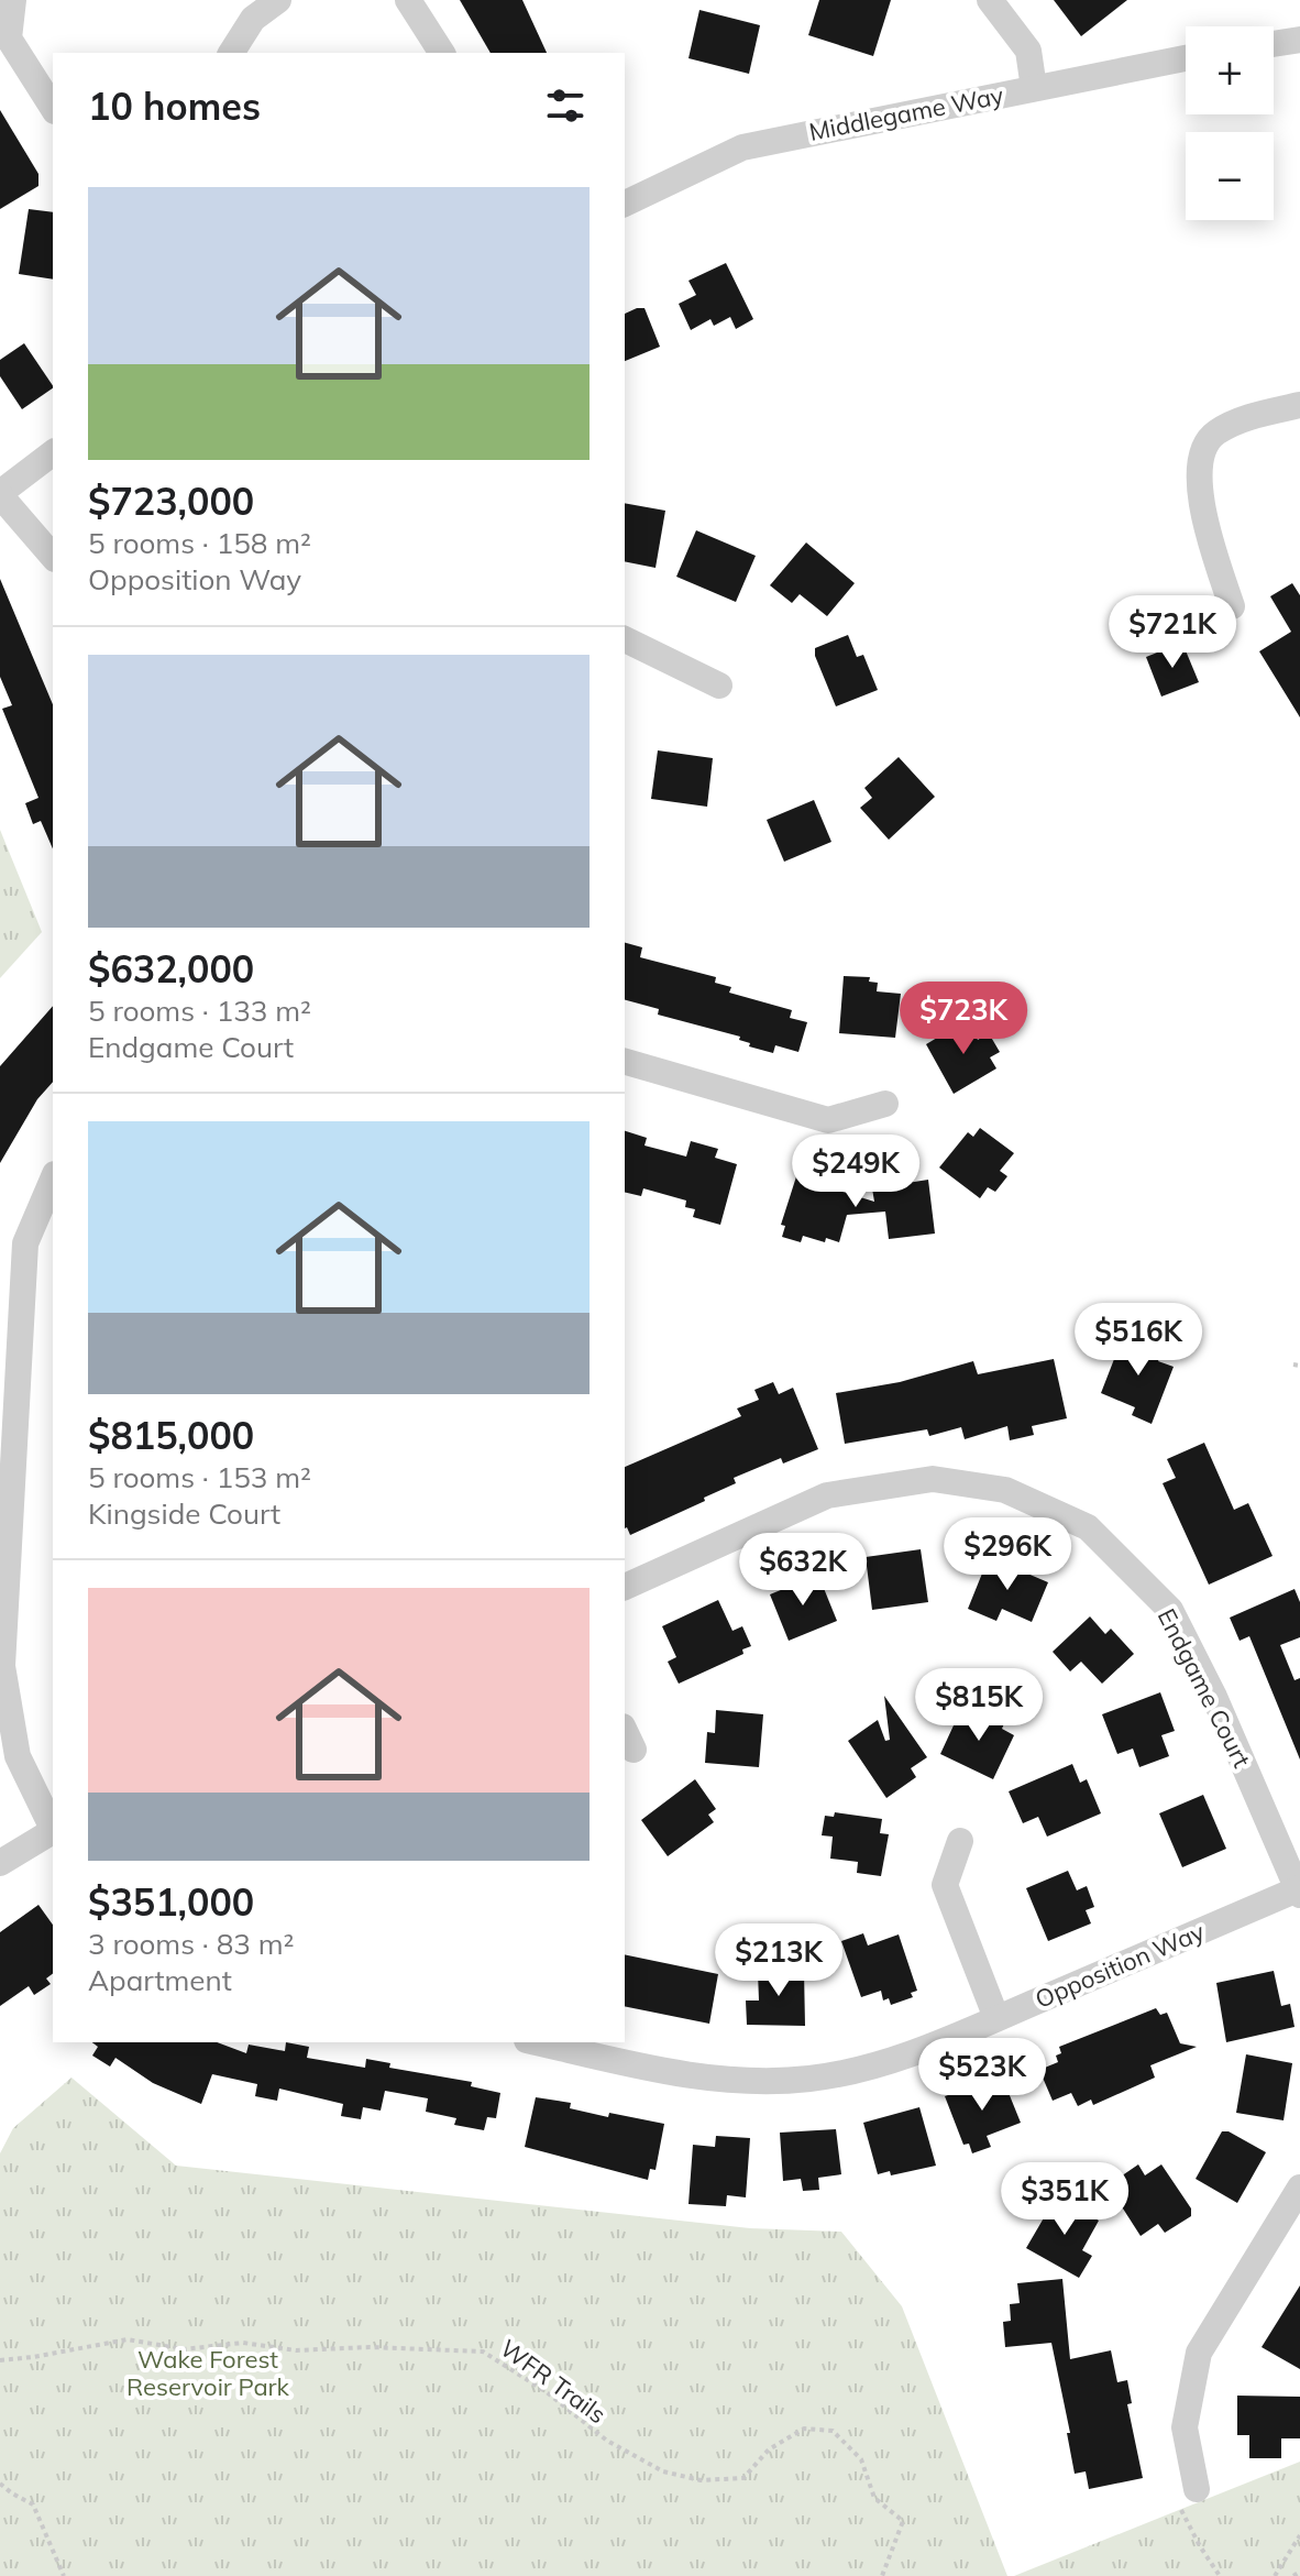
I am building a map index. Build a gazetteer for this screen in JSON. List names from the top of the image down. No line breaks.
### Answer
{"streets":{"street":["Middlegame Way","Endgame Court","Opposition Way"],"path":["WFR Trails"]},"crossings":[["Endgame Court","Opposition Way"]],"parks":["Wake Forest Reservoir Park"],"page":{"map_buttons":["+","−"],"heading":"10 homes","list":[{"name":"$723,000","note":"5 rooms · 158 m² · Opposition Way"},{"name":"$632,000","note":"5 rooms · 133 m² · Endgame Court"},{"name":"$815,000","note":"5 rooms · 153 m² · Kingside Court"},{"name":"$351,000","note":"3 rooms · 83 m² · Apartment"}],"price":["$721K","$723K","$249K","$516K","$296K","$632K","$815K","$213K","$523K","$351K"]}}
